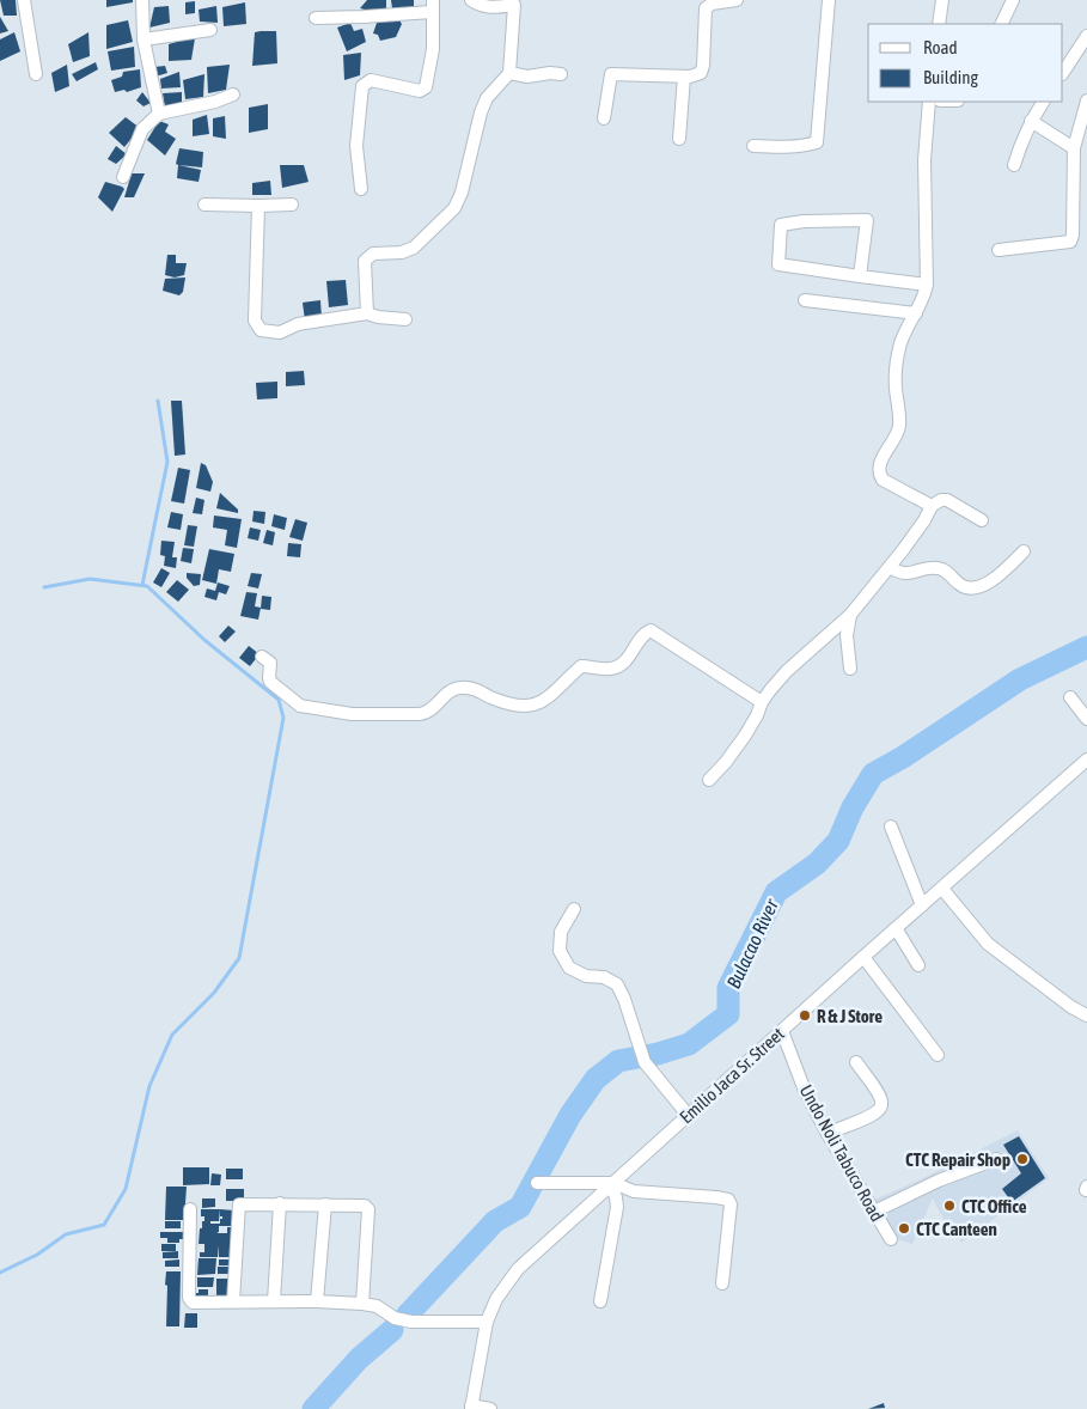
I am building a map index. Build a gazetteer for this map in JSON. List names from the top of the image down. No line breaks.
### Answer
{"streets":{"street":["Emilio Jaca Sr. Street","Undo Noli Tabuco Road"]},"crossings":[["Emilio Jaca Sr. Street","Undo Noli Tabuco Road"]],"water":["Bulacao River"],"places":["R & J Store","CTC Repair Shop","CTC Office","CTC Canteen"],"legend":["Road","Building"]}
